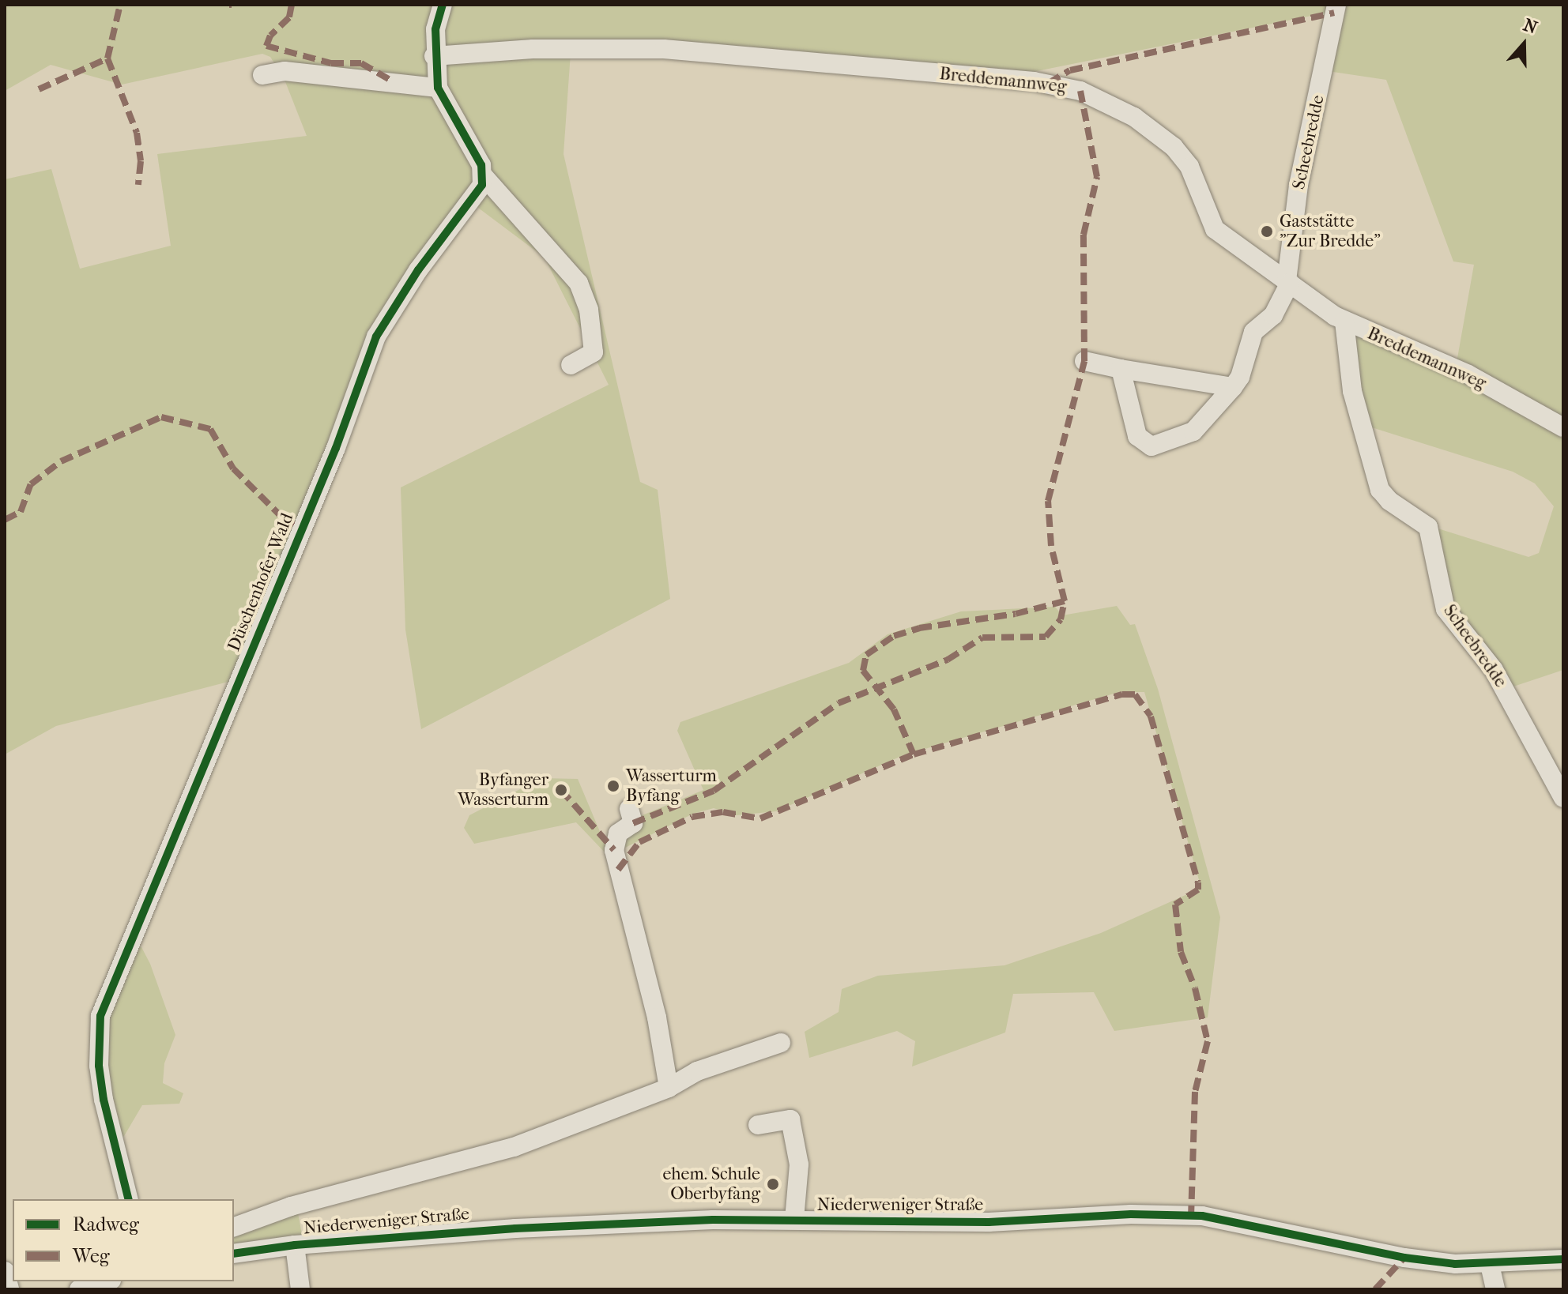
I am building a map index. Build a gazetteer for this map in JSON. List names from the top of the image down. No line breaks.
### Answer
{"streets":{"street":["Breddemannweg","Scheebredde","Düschenhofer Wald","Niederweniger Straße"]},"crossings":[["Breddemannweg","Scheebredde"]],"places":["Gaststätte \"Zur Bredde\"","Wasserturm Byfang","Byfanger Wasserturm","ehem. Schule Oberbyfang"],"legend":["Radweg","Weg"],"north":"top"}
